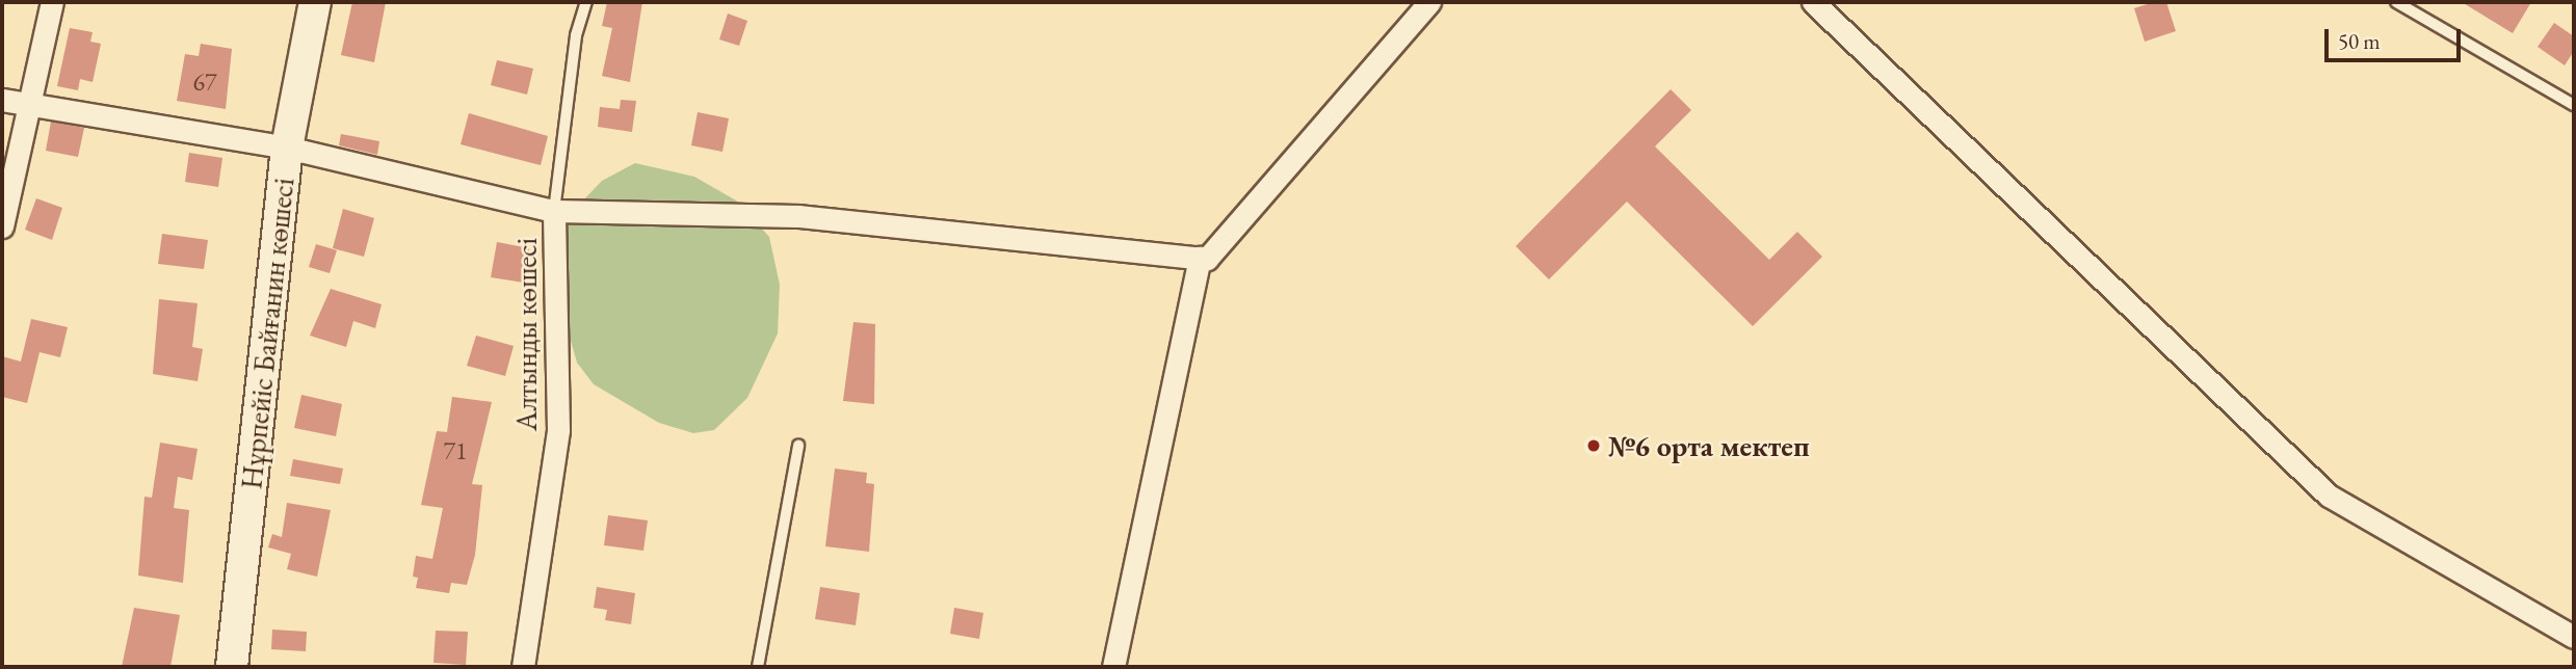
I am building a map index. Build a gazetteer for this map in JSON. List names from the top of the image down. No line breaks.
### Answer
{"streets":{"street":["Нұрпейіс Байғанин көшесі","Алтынды көшесі"]},"places":["№6 орта мектеп"],"house_numbers":["67","71"],"scale_bar":"50 m"}
